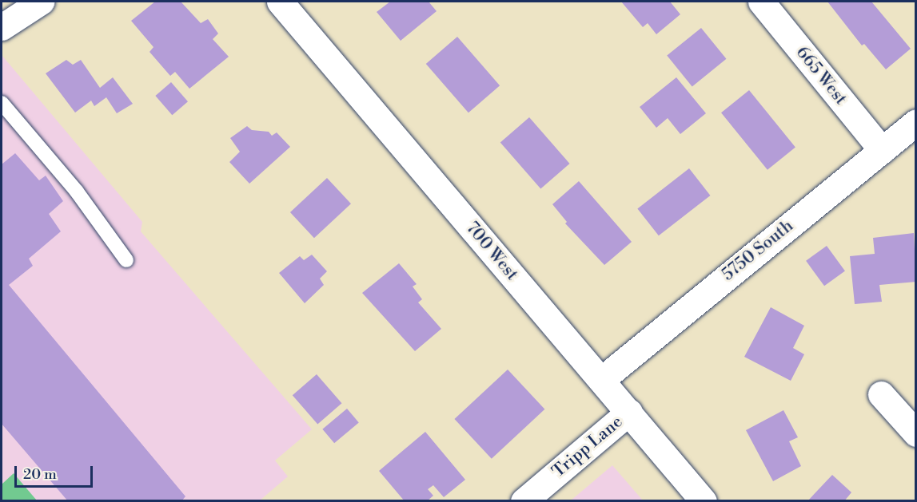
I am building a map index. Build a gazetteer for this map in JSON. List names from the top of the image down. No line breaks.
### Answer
{"streets":{"street":["665 West","5750 South","700 West","Tripp Lane"]},"crossings":[["665 West","5750 South"],["5750 South","700 West"],["700 West","Tripp Lane"]],"scale_bar":"20 m"}
